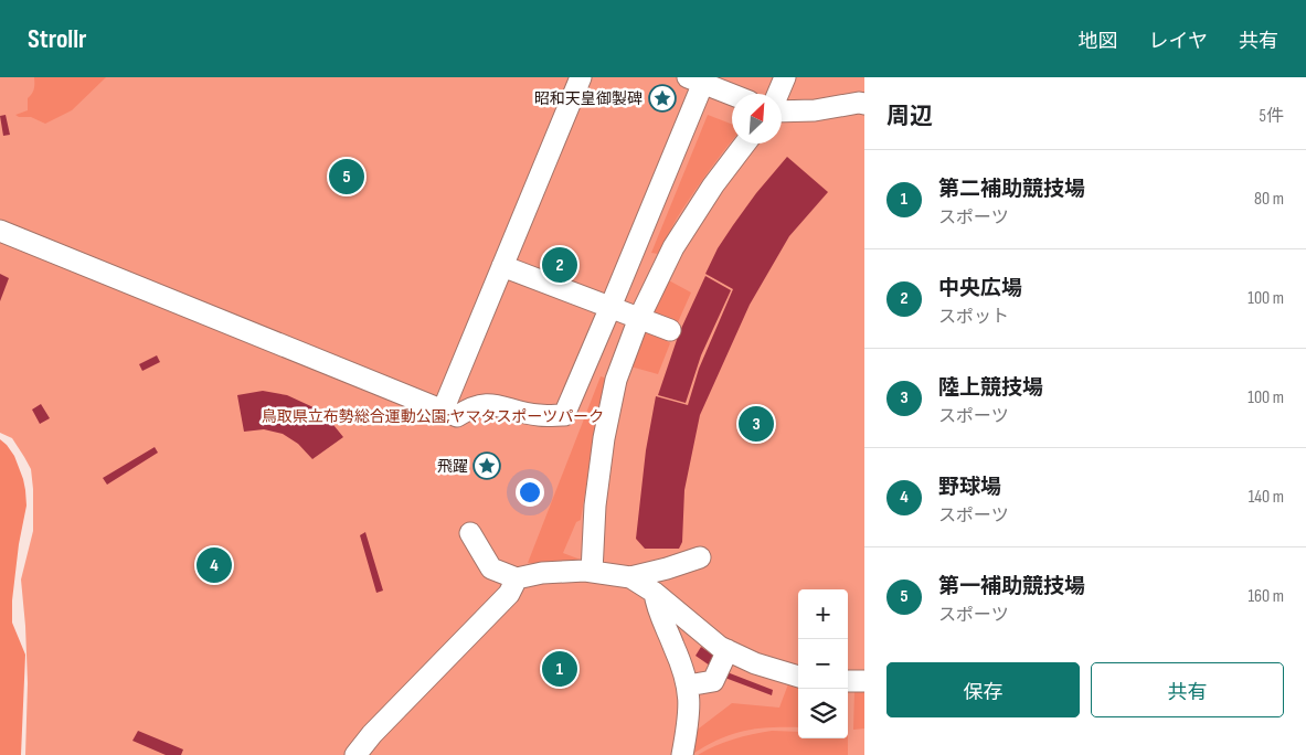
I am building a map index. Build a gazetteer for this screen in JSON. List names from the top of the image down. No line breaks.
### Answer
{"parks":["鳥取県立布勢総合運動公園;ヤマタスポーツパーク"],"places":{"place":["昭和天皇御製碑","飛躍"]},"north":"top right","page":{"header":"Strollr","nav":["地図","レイヤ","共有"],"heading":["周辺","5件"],"list":[{"mark":"1","name":"第二補助競技場","note":"スポーツ","value":"80 m"},{"mark":"2","name":"中央広場","note":"スポット","value":"100 m"},{"mark":"3","name":"陸上競技場","note":"スポーツ","value":"100 m"},{"mark":"4","name":"野球場","note":"スポーツ","value":"140 m"},{"mark":"5","name":"第一補助競技場","note":"スポーツ","value":"160 m"}],"pins":["5","2","3","4","1"],"map_buttons":["+","−"],"buttons":["保存","共有"]}}
